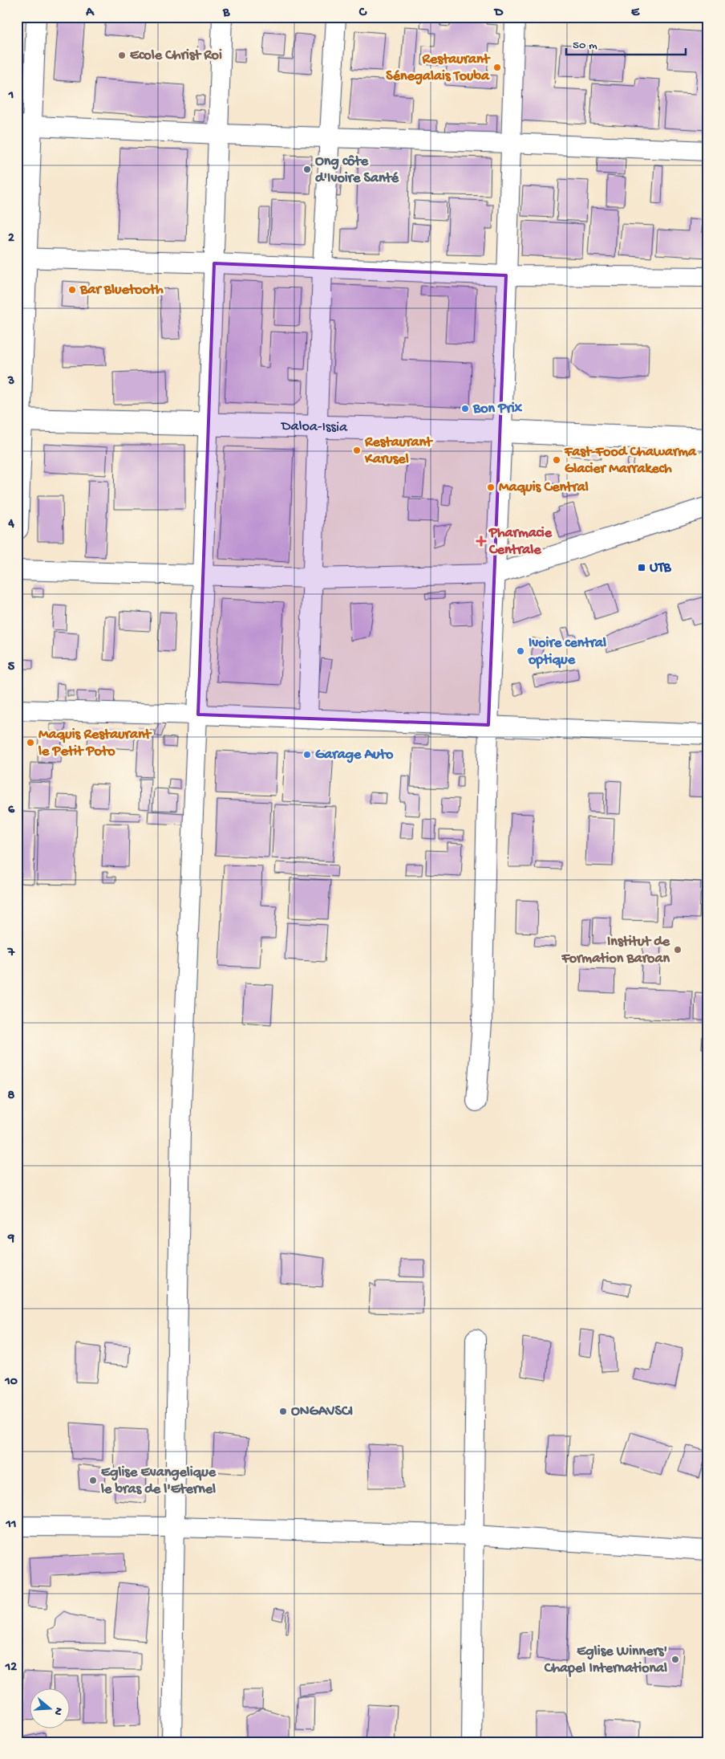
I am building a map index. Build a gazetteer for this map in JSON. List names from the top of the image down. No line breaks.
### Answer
{"streets":{"main road":["Daloa-Issia"]},"places":{"other":["Ecole Christ Roi","Restaurant Sénegalais Touba","Ong côte d'Ivoire Santé","Bar Bluetooth","Bon Prix","Restaurant Karusel","Fast-Food Chawarma Glacier Marrakech","Maquis Central","Ivoire central optique","Maquis Restaurant le Petit Poto","Garage Auto","Institut de Formation Baroan","ONGAVSCI","Eglise Evangelique le bras de l'Eternel","Eglise Winners' Chapel International"],"health":["Pharmacie Centrale"],"transit":["UTB"]},"scale_bar":"50 m","north":"right","grid":{"columns":["A","B","C","D","E"],"rows":["1","2","3","4","5","6","7","8","9","10","11","12"]}}
